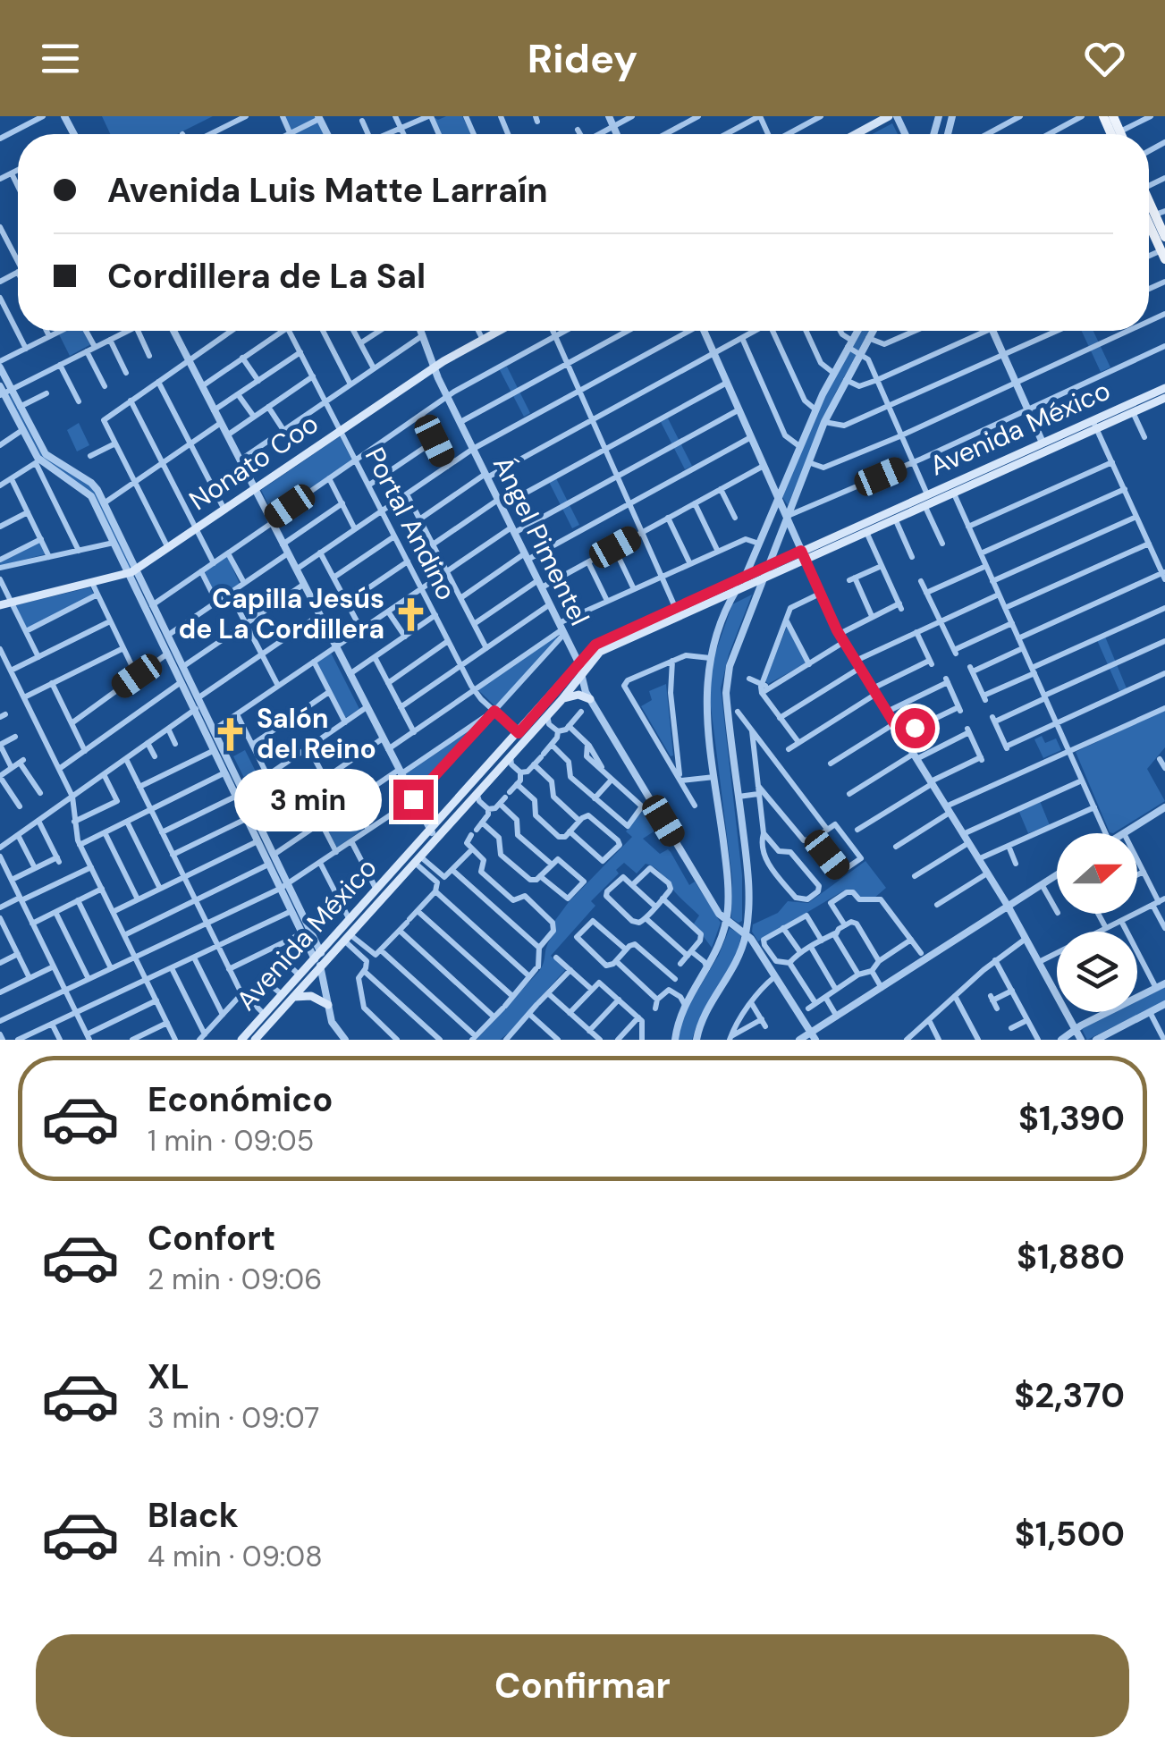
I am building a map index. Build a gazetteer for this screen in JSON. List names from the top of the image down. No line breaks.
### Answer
{"streets":{"main road":["Avenida México","Nonato Coo"],"street":["Portal Andino","Ángel Pimentel"]},"crossings":[["Avenida México","Portal Andino"],["Avenida México","Ángel Pimentel"],["Nonato Coo","Portal Andino"],["Nonato Coo","Ángel Pimentel"]],"places":{"church":["Capilla Jesús de La Cordillera","Salón del Reino"]},"north":"right","page":{"header":"Ridey","banner":["Avenida Luis Matte Larraín","Cordillera de La Sal"],"bubble":"3 min","list":[{"name":"Económico","note":"1 min · 09:05","value":"$1,390"},{"name":"Confort","note":"2 min · 09:06","value":"$1,880"},{"name":"XL","note":"3 min · 09:07","value":"$2,370"},{"name":"Black","note":"4 min · 09:08","value":"$1,500"}],"buttons":"Confirmar"}}
